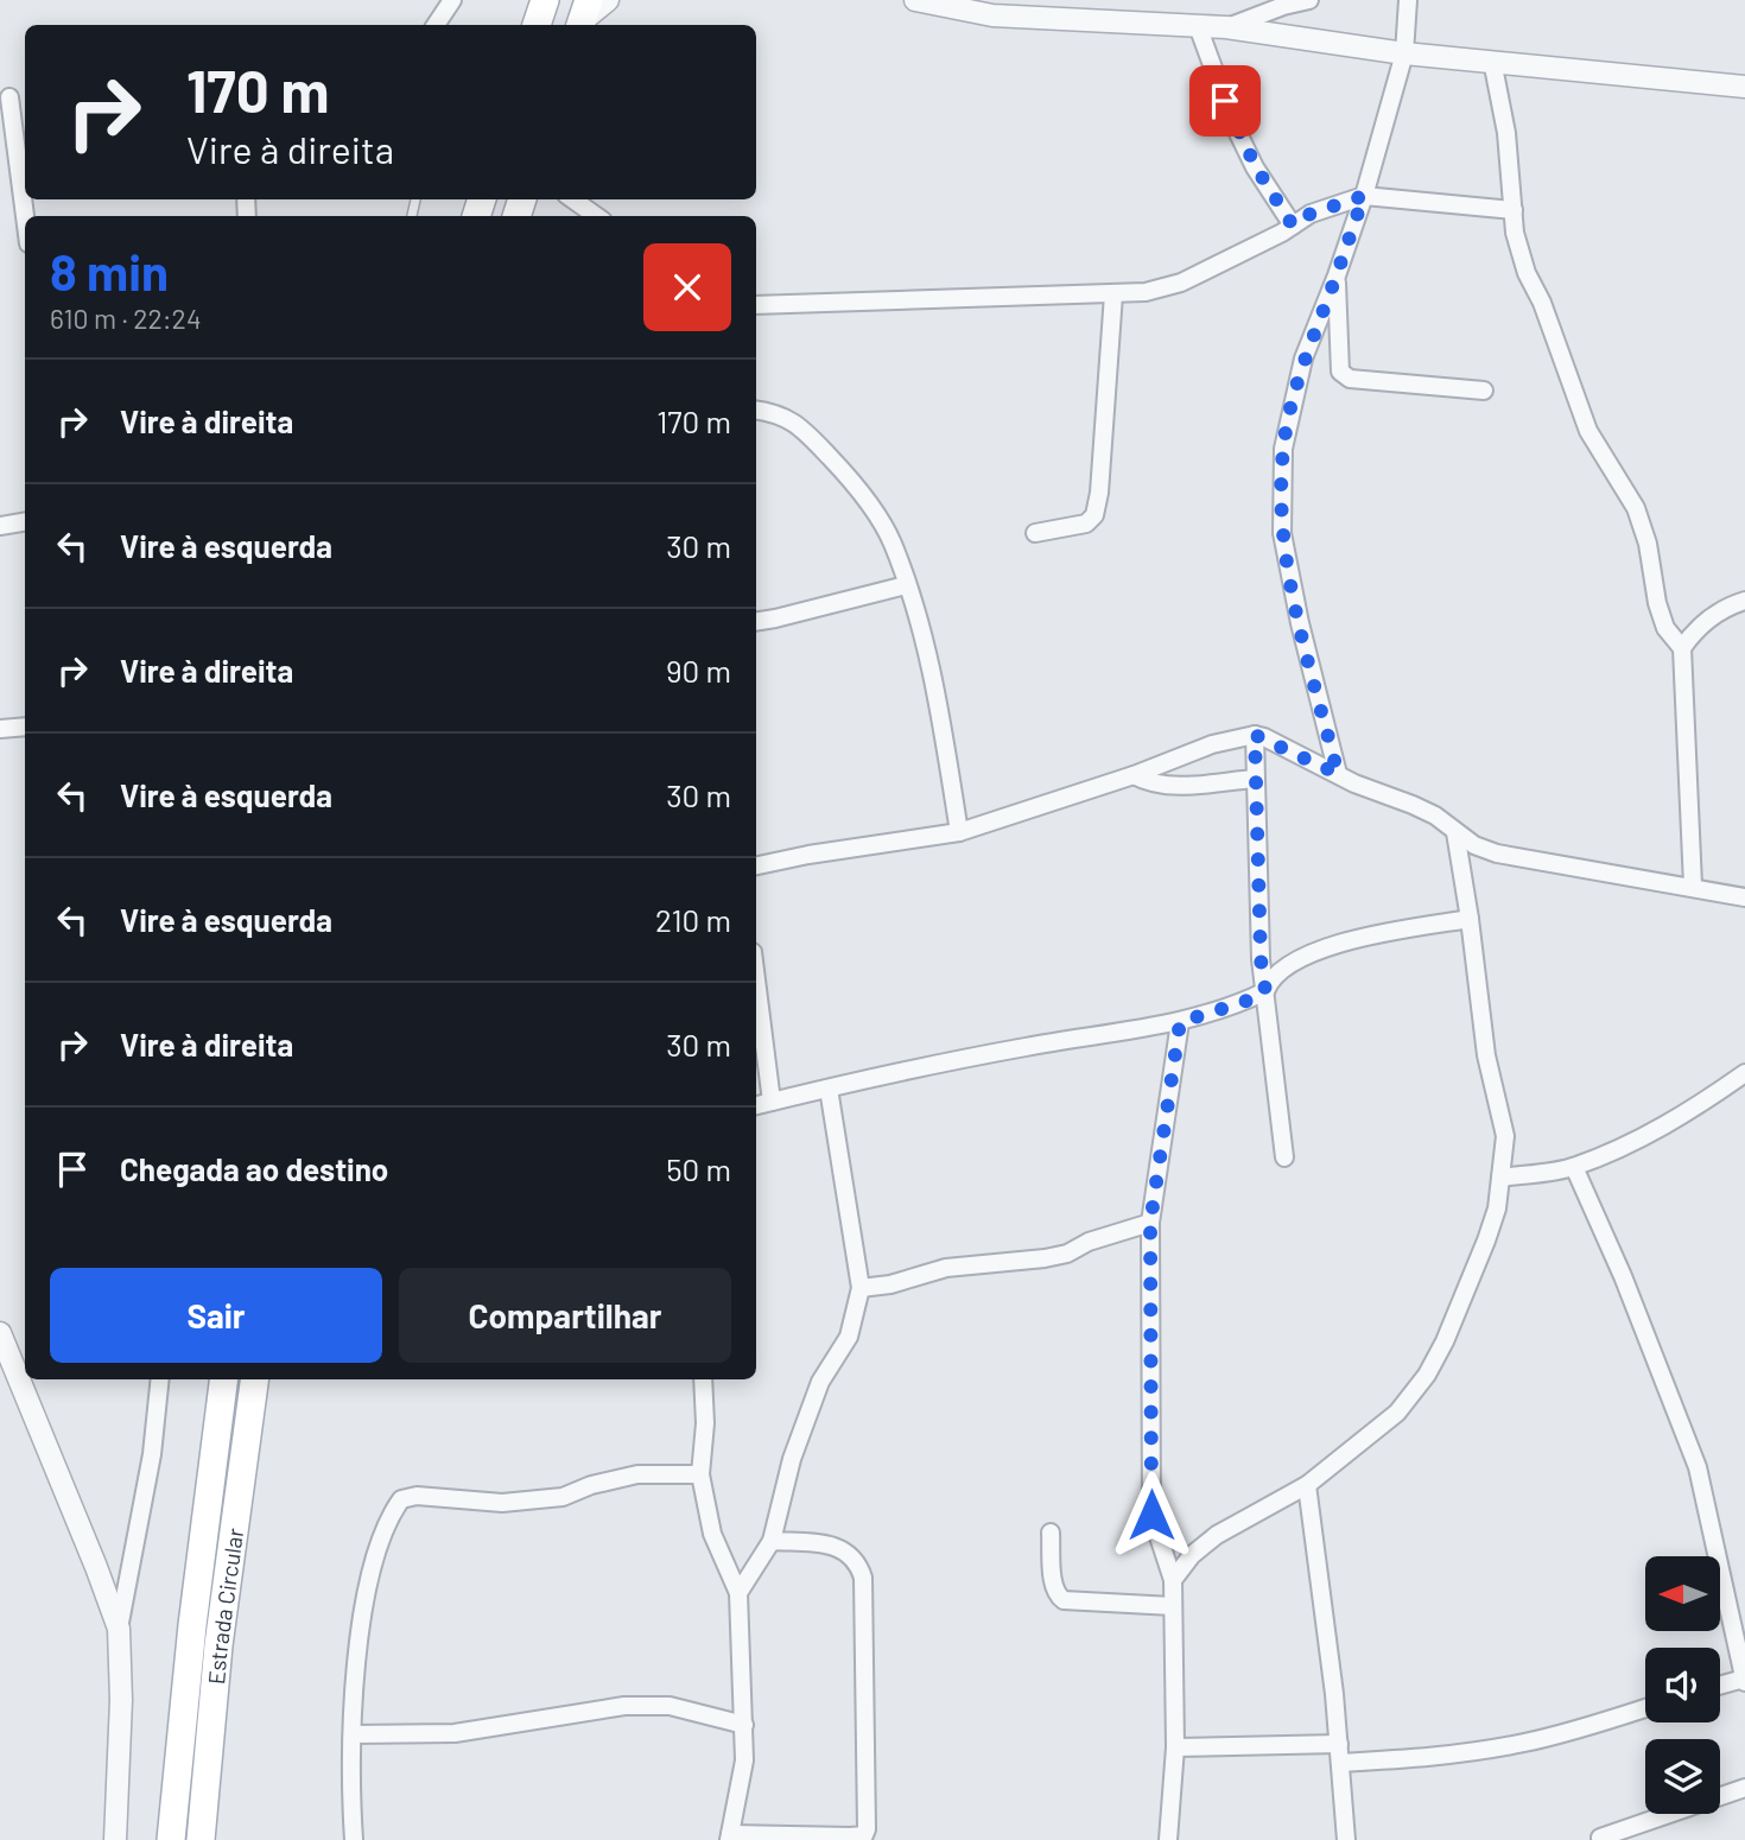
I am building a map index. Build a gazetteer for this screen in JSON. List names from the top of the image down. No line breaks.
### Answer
{"streets":{"main road":["Estrada Circular"]},"north":"left","page":{"turn":["170 m","Vire à direita"],"heading":["8 min","610 m · 22:24"],"list":[{"name":"Vire à direita","value":"170 m"},{"name":"Vire à esquerda","value":"30 m"},{"name":"Vire à direita","value":"90 m"},{"name":"Vire à esquerda","value":"30 m"},{"name":"Vire à esquerda","value":"210 m"},{"name":"Vire à direita","value":"30 m"},{"name":"Chegada ao destino","value":"50 m"}],"buttons":["Sair","Compartilhar"]}}
